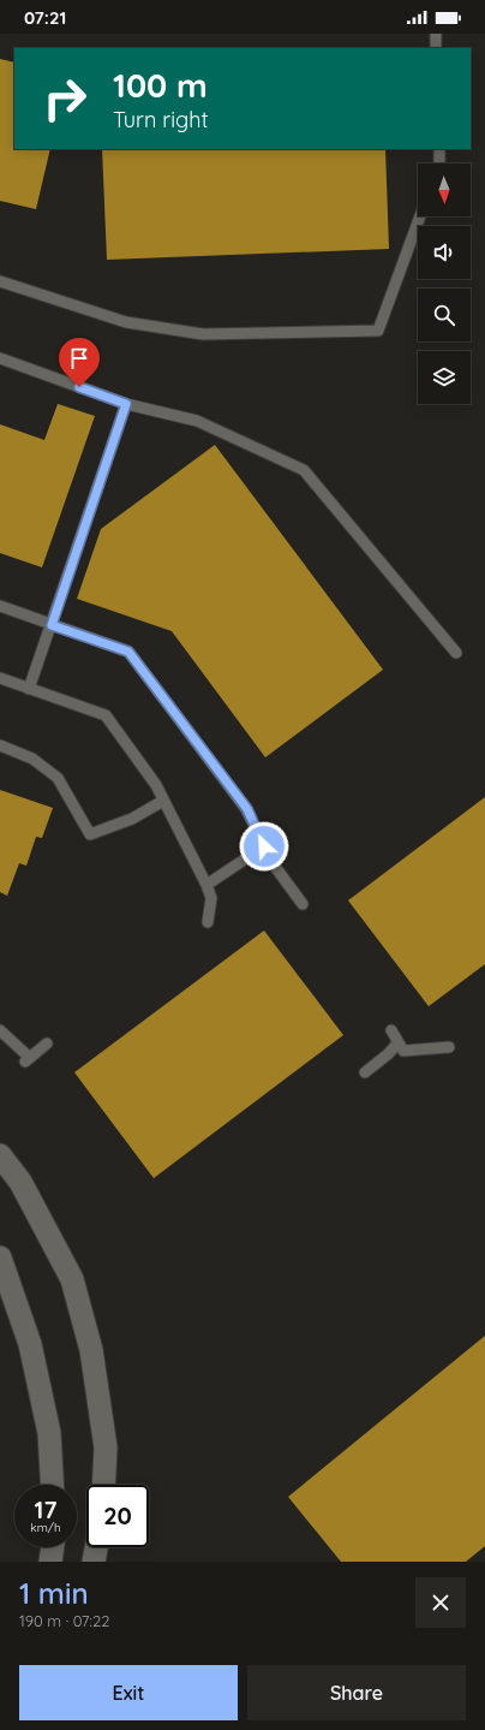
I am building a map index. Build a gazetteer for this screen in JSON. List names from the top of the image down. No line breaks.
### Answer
{"north":"bottom","page":{"status":"07:21","turn":["100 m","Turn right"],"speed":"17 km/h","limit":"20","heading":["1 min","190 m · 07:22"],"buttons":["Exit","Share"]}}
